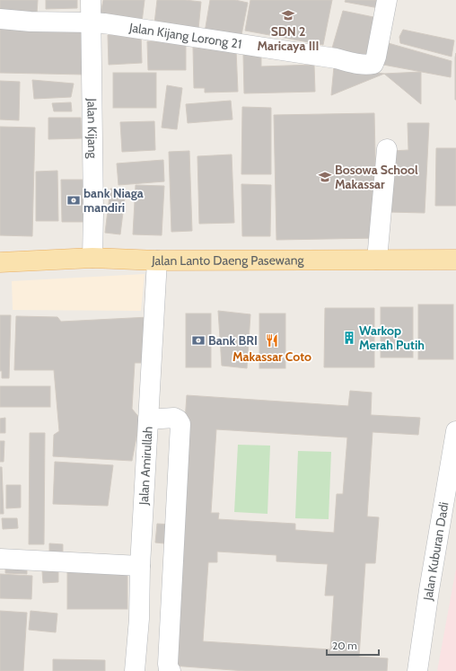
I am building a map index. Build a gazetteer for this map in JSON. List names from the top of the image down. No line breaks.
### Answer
{"streets":{"main road":["Jalan Lanto Daeng Pasewang"],"street":["Jalan Kijang Lorong 21","Jalan Kijang","Jalan Amirullah","Jalan Kuburan Dadi"]},"crossings":[["Jalan Kijang Lorong 21","Jalan Kijang"],["Jalan Kijang","Jalan Lanto Daeng Pasewang"],["Jalan Lanto Daeng Pasewang","Jalan Amirullah"]],"places":{"school or university":["SDN 2 Maricaya III","Bosowa School Makassar"],"bank":["bank Niaga mandiri","Bank BRI"],"building":["Warkop Merah Putih"],"restaurant":["Makassar Coto"]},"scale_bar":"20 m"}
